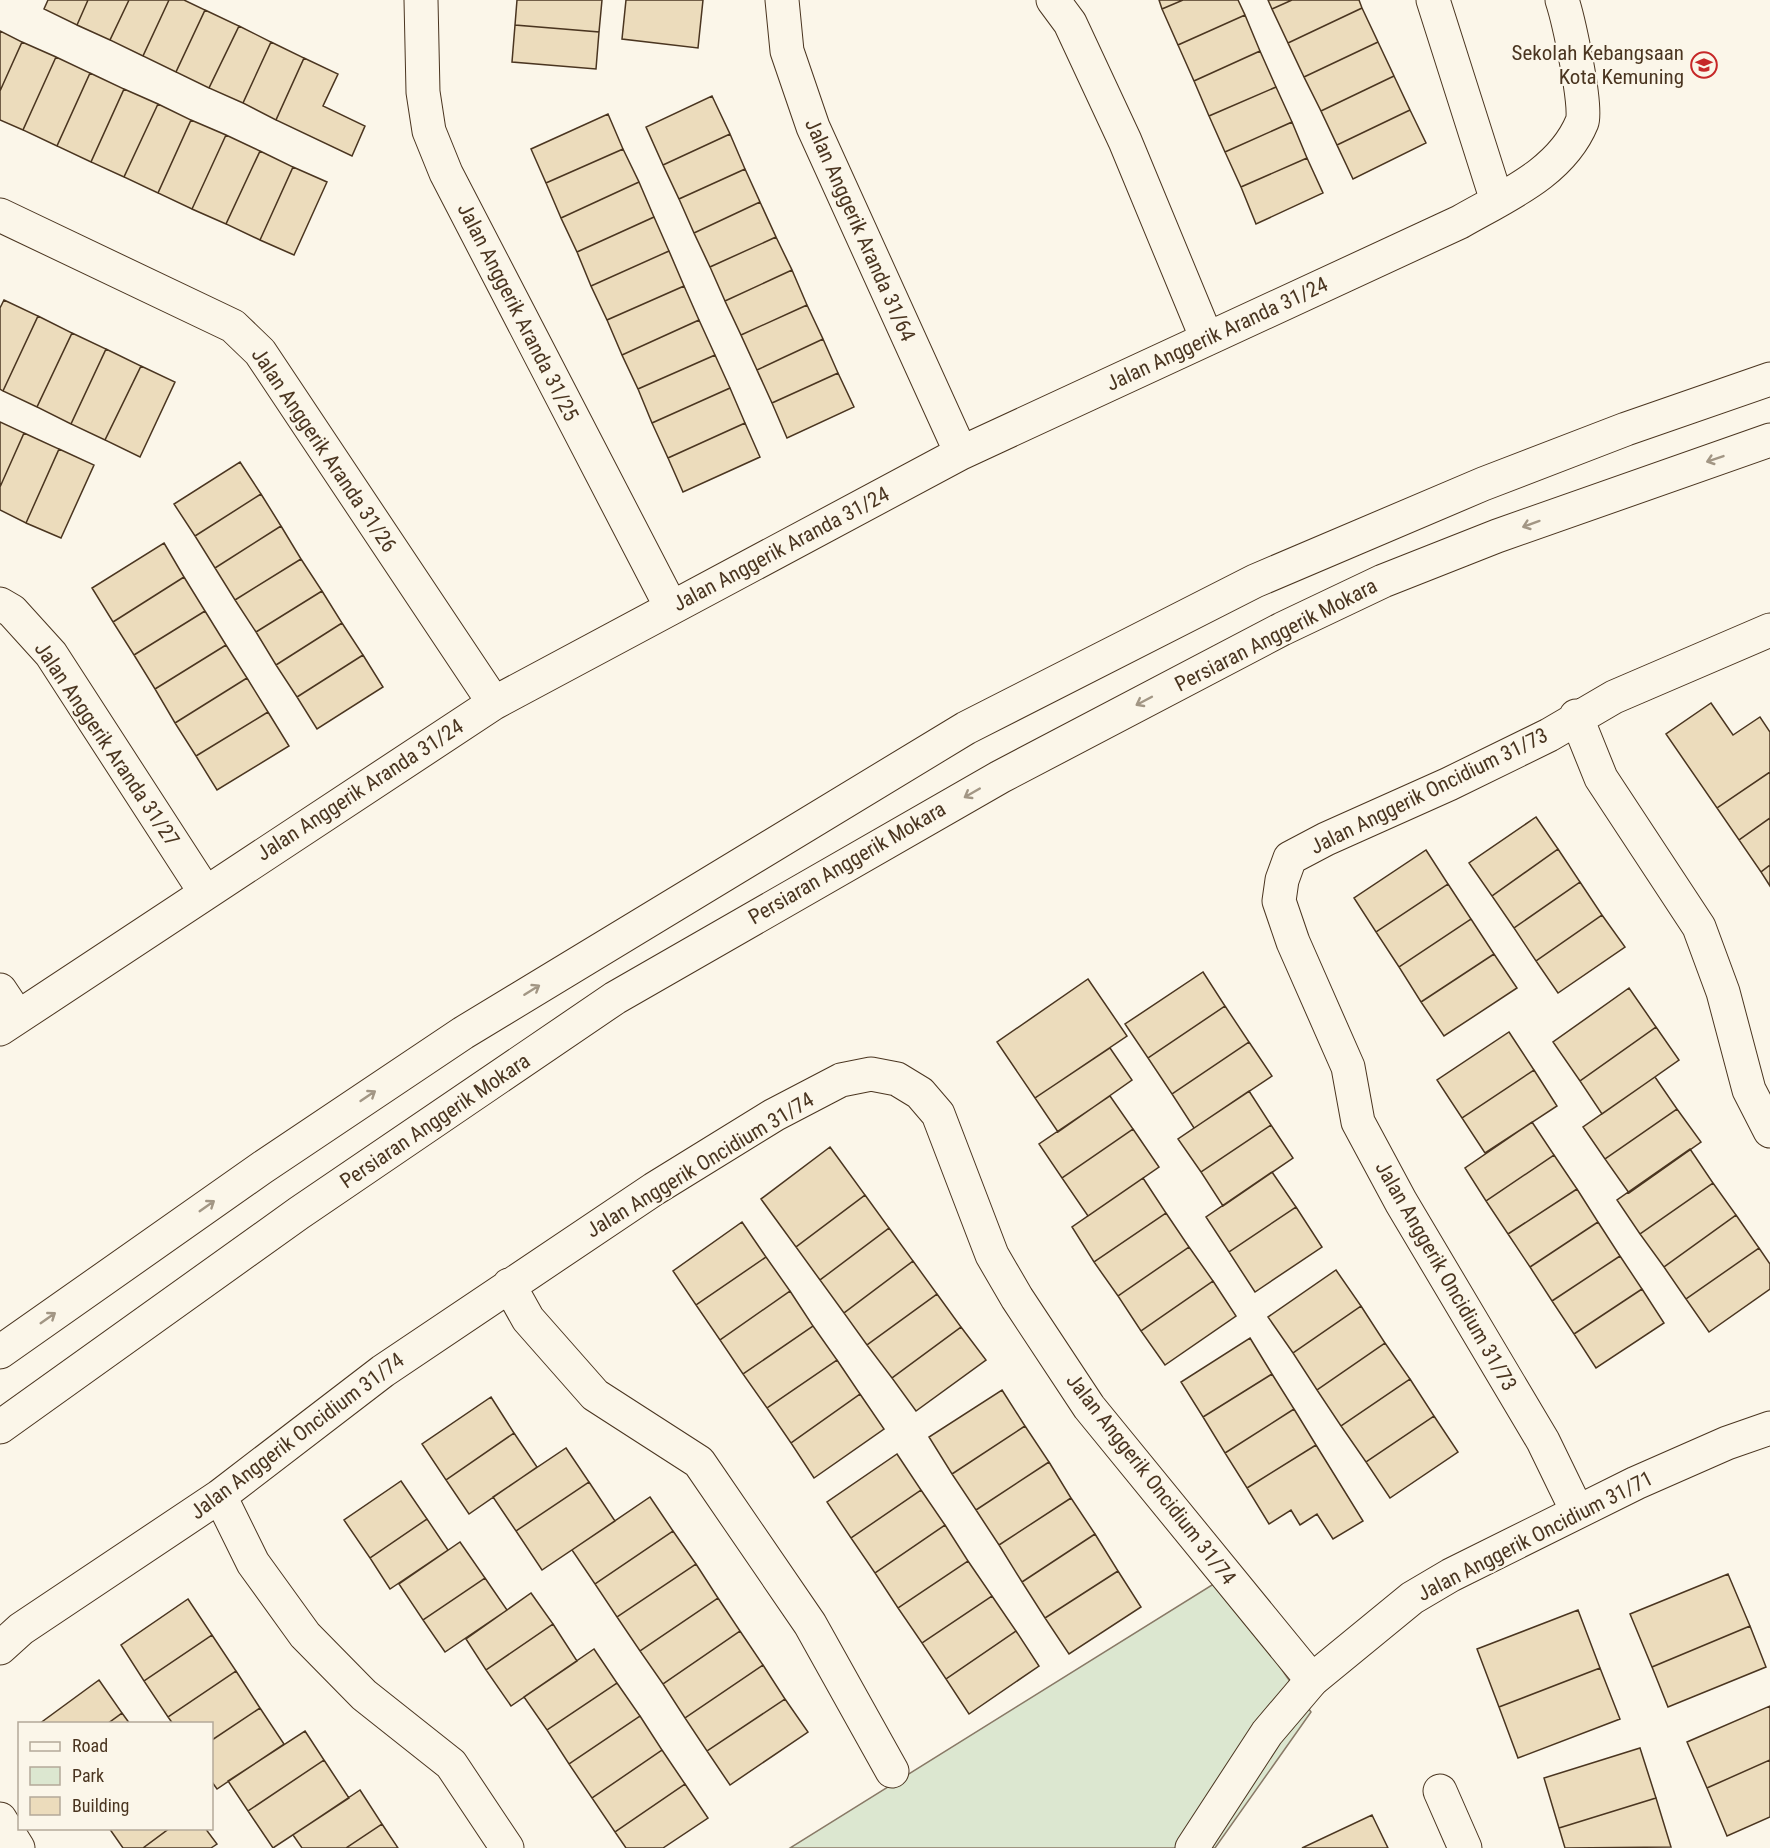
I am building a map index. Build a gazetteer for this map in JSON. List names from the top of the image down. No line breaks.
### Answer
{"streets":{"street":["Jalan Anggerik Aranda 31/64","Jalan Anggerik Aranda 31/25","Jalan Anggerik Aranda 31/24","Jalan Anggerik Aranda 31/26","Persiaran Anggerik Mokara","Jalan Anggerik Aranda 31/27","Jalan Anggerik Oncidium 31/73","Jalan Anggerik Oncidium 31/74","Jalan Anggerik Oncidium 31/71"]},"crossings":[["Jalan Anggerik Aranda 31/64","Jalan Anggerik Aranda 31/24"],["Jalan Anggerik Aranda 31/25","Jalan Anggerik Aranda 31/24"],["Jalan Anggerik Aranda 31/24","Jalan Anggerik Aranda 31/26"],["Jalan Anggerik Aranda 31/24","Jalan Anggerik Aranda 31/27"],["Jalan Anggerik Oncidium 31/73","Jalan Anggerik Oncidium 31/71"],["Jalan Anggerik Oncidium 31/74","Jalan Anggerik Oncidium 31/71"]],"places":{"school or university":["Sekolah Kebangsaan Kota Kemuning"]},"legend":["Road","Park","Building"]}
